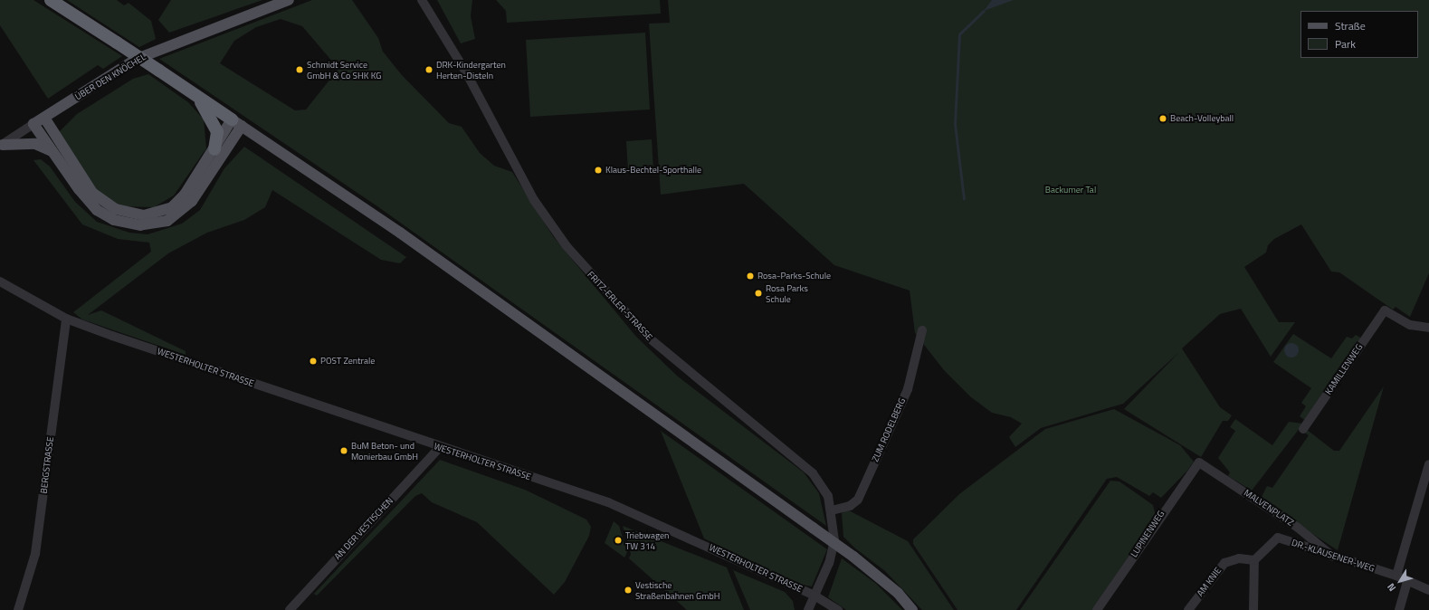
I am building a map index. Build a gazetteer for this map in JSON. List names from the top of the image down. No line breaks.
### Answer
{"streets":{"main road":["ÜBER DEN KNÖCHEL"],"street":["FRITZ-ERLER-STRASSE","WESTERHOLTER STRASSE","KAMILLENWEG","ZUM RODELBERG","BERGSTRASSE","MALVENPLATZ","AN DER VESTISCHEN","LUPINENWEG","DR.-KLAUSENER-WEG","AM KNIE"]},"crossings":[["FRITZ-ERLER-STRASSE","WESTERHOLTER STRASSE"],["FRITZ-ERLER-STRASSE","ZUM RODELBERG"],["WESTERHOLTER STRASSE","BERGSTRASSE"],["WESTERHOLTER STRASSE","AN DER VESTISCHEN"],["MALVENPLATZ","LUPINENWEG"],["MALVENPLATZ","DR.-KLAUSENER-WEG"],["DR.-KLAUSENER-WEG","AM KNIE"]],"parks":["Backumer Tal"],"places":["Schmidt Service GmbH & Co SHK KG","DRK-Kindergarten Herten-Disteln","Beach-Volleyball","Klaus-Bechtel-Sporthalle","Rosa-Parks-Schule","Rosa Parks Schule","POST Zentrale","BuM Beton- und Monierbau GmbH","Triebwagen TW 314","Vestische Straßenbahnen GmbH"],"legend":["Straße","Park"],"north":"bottom left"}
